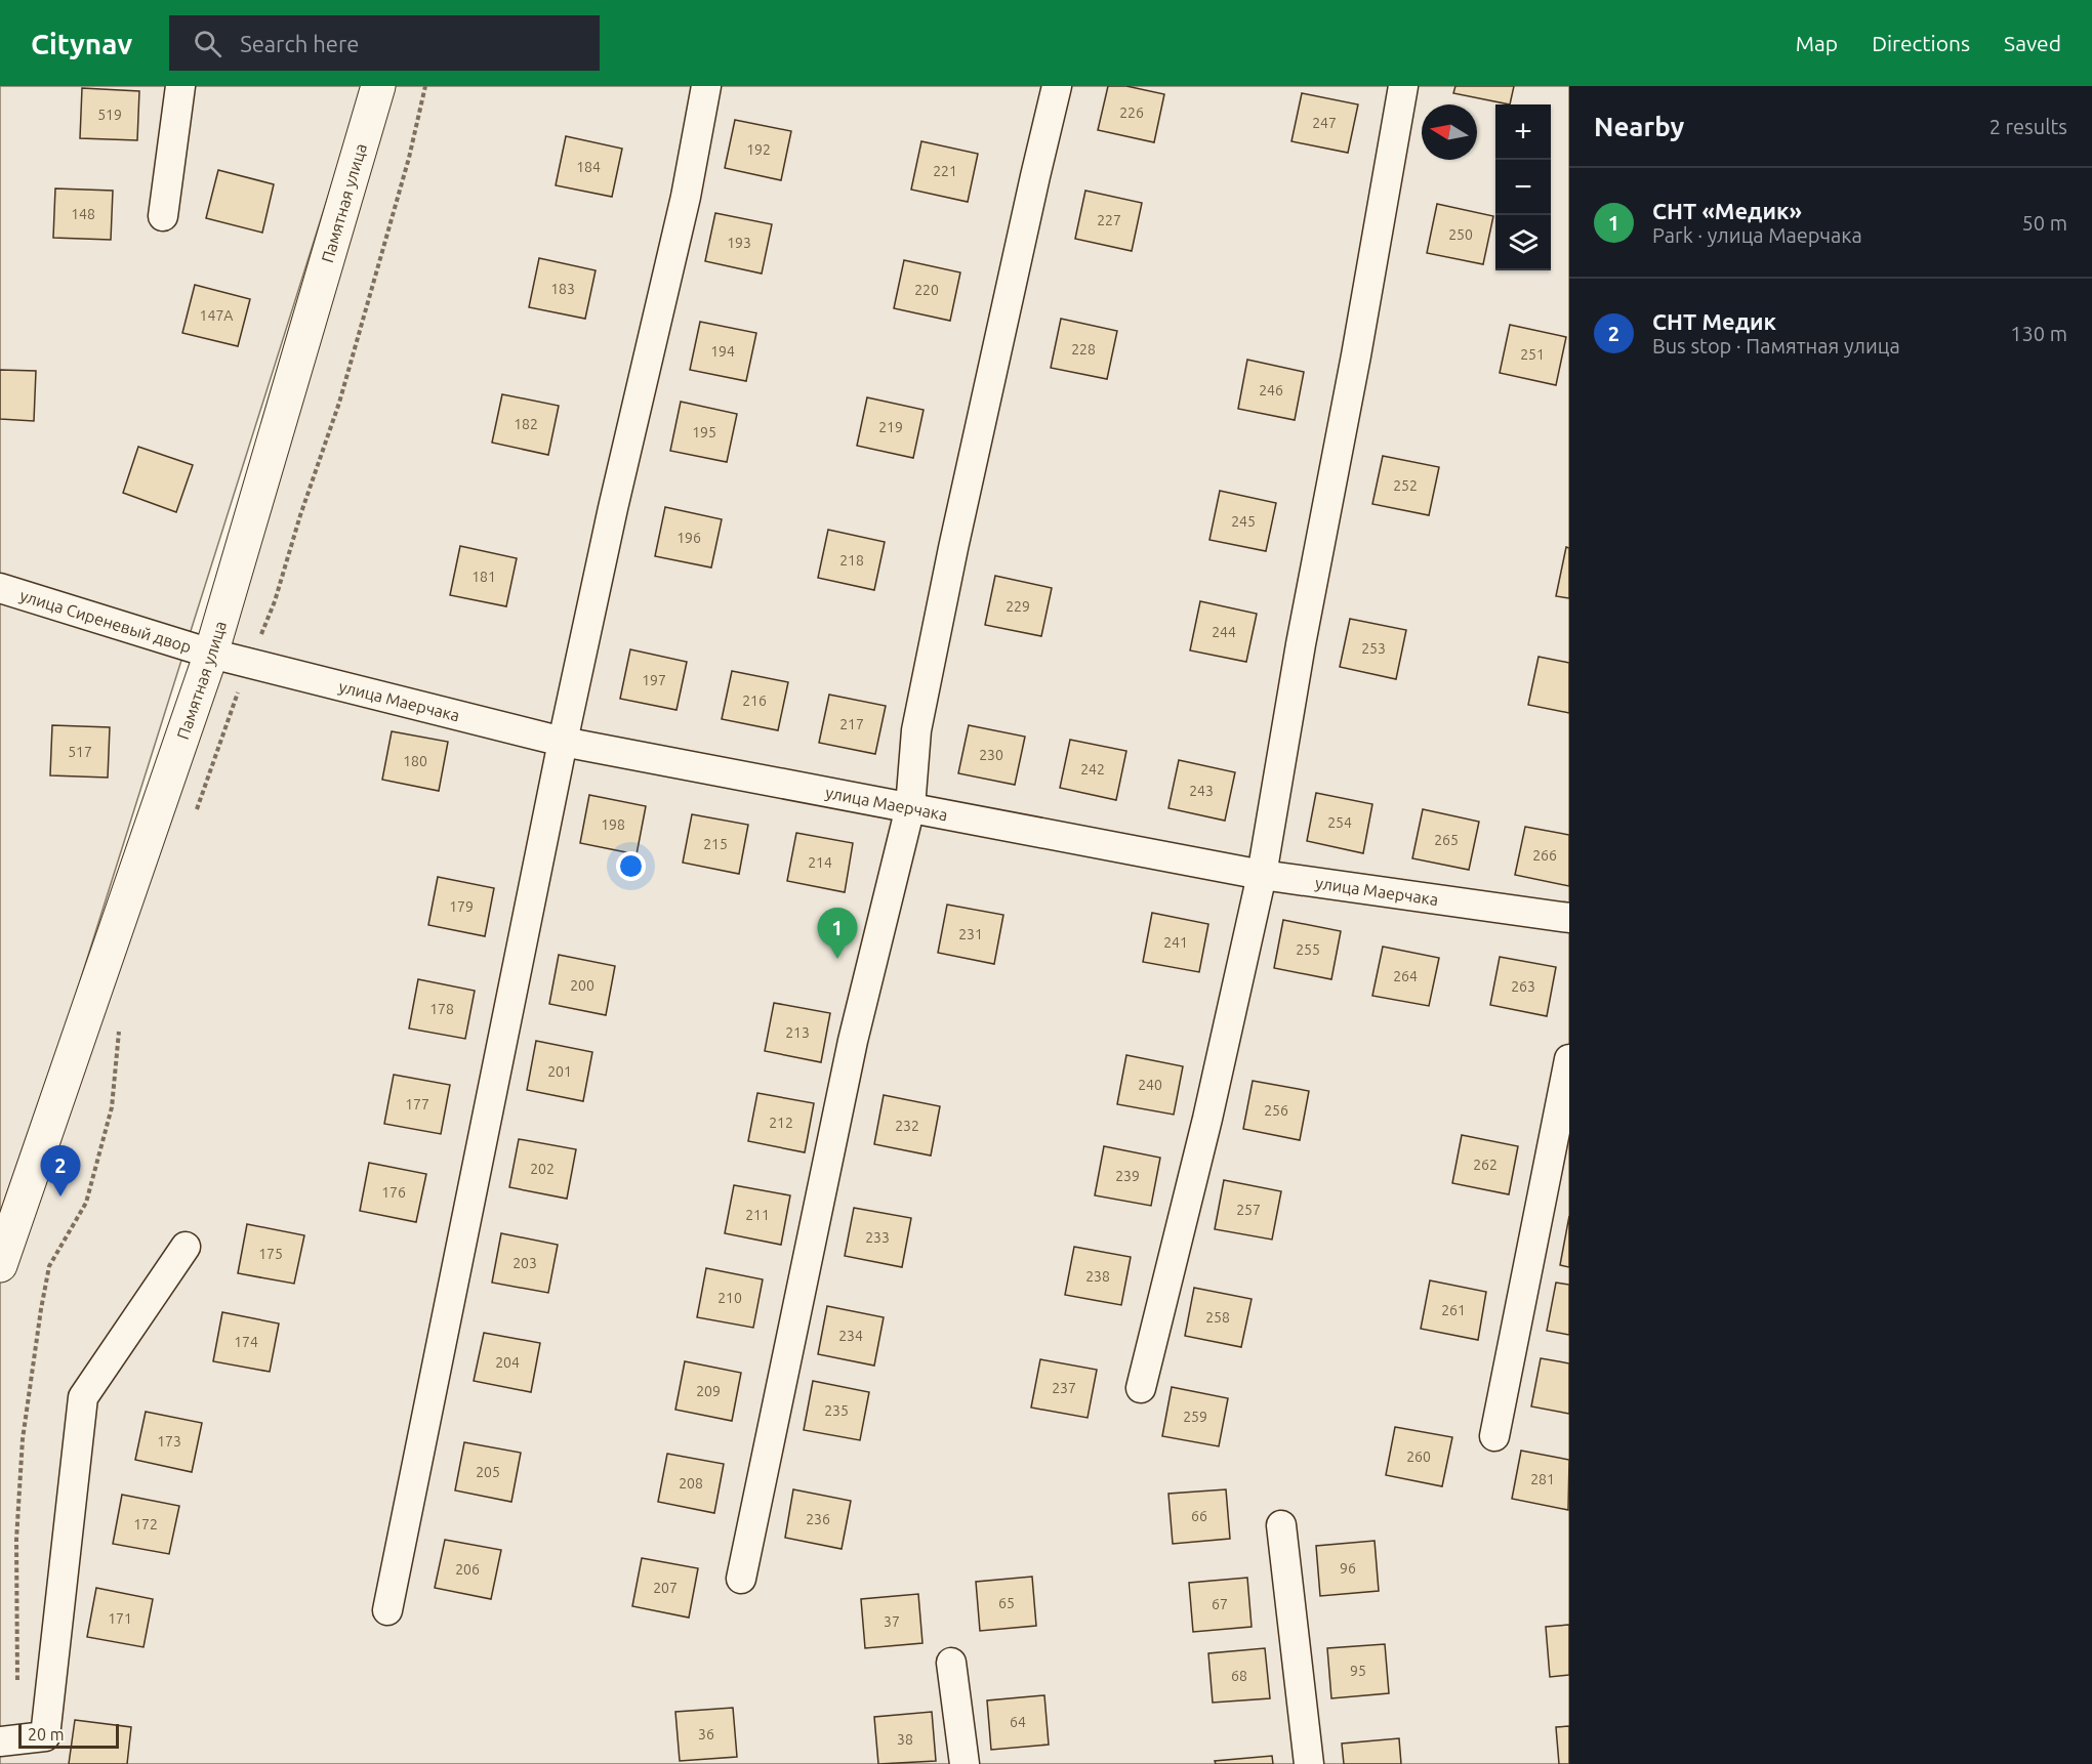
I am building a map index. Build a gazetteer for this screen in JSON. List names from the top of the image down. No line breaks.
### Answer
{"streets":{"street":["Памятная улица","улица Сиреневый двор","улица Маерчака"]},"crossings":[["Памятная улица","улица Сиреневый двор"],["Памятная улица","улица Маерчака"],["улица Сиреневый двор","улица Маерчака"]],"house_numbers":["226","519","247","192","184","221","148","227","250","193","183","220","147А","228","194","251","246","182","219","195","252","245","196","218","181","229","244","253","197","216","217","517","230","180","242","243","254","198","265","215","266","214","179","231","241","255","264","200","263","178","213","201","240","177","256","212","232","262","202","239","176","257","211","233","175","203","238","210","261","258","234","174","204","237","209","235","259","173","260","205","281","208","66","236","172","96","206","207","65","67","171","37","95","68","64","36","38"],"scale_bar":"20 m","north":"left","page":{"header":"Citynav","search":"Search here","nav":["Map","Directions","Saved"],"heading":["Nearby","2 results"],"map_buttons":["+","−"],"list":[{"mark":"1","name":"СНТ «Медик»","note":"Park · улица Маерчака","value":"50 m"},{"mark":"2","name":"СНТ Медик","note":"Bus stop · Памятная улица","value":"130 m"}],"pins":["1","2"],"scale":"20 m"}}
